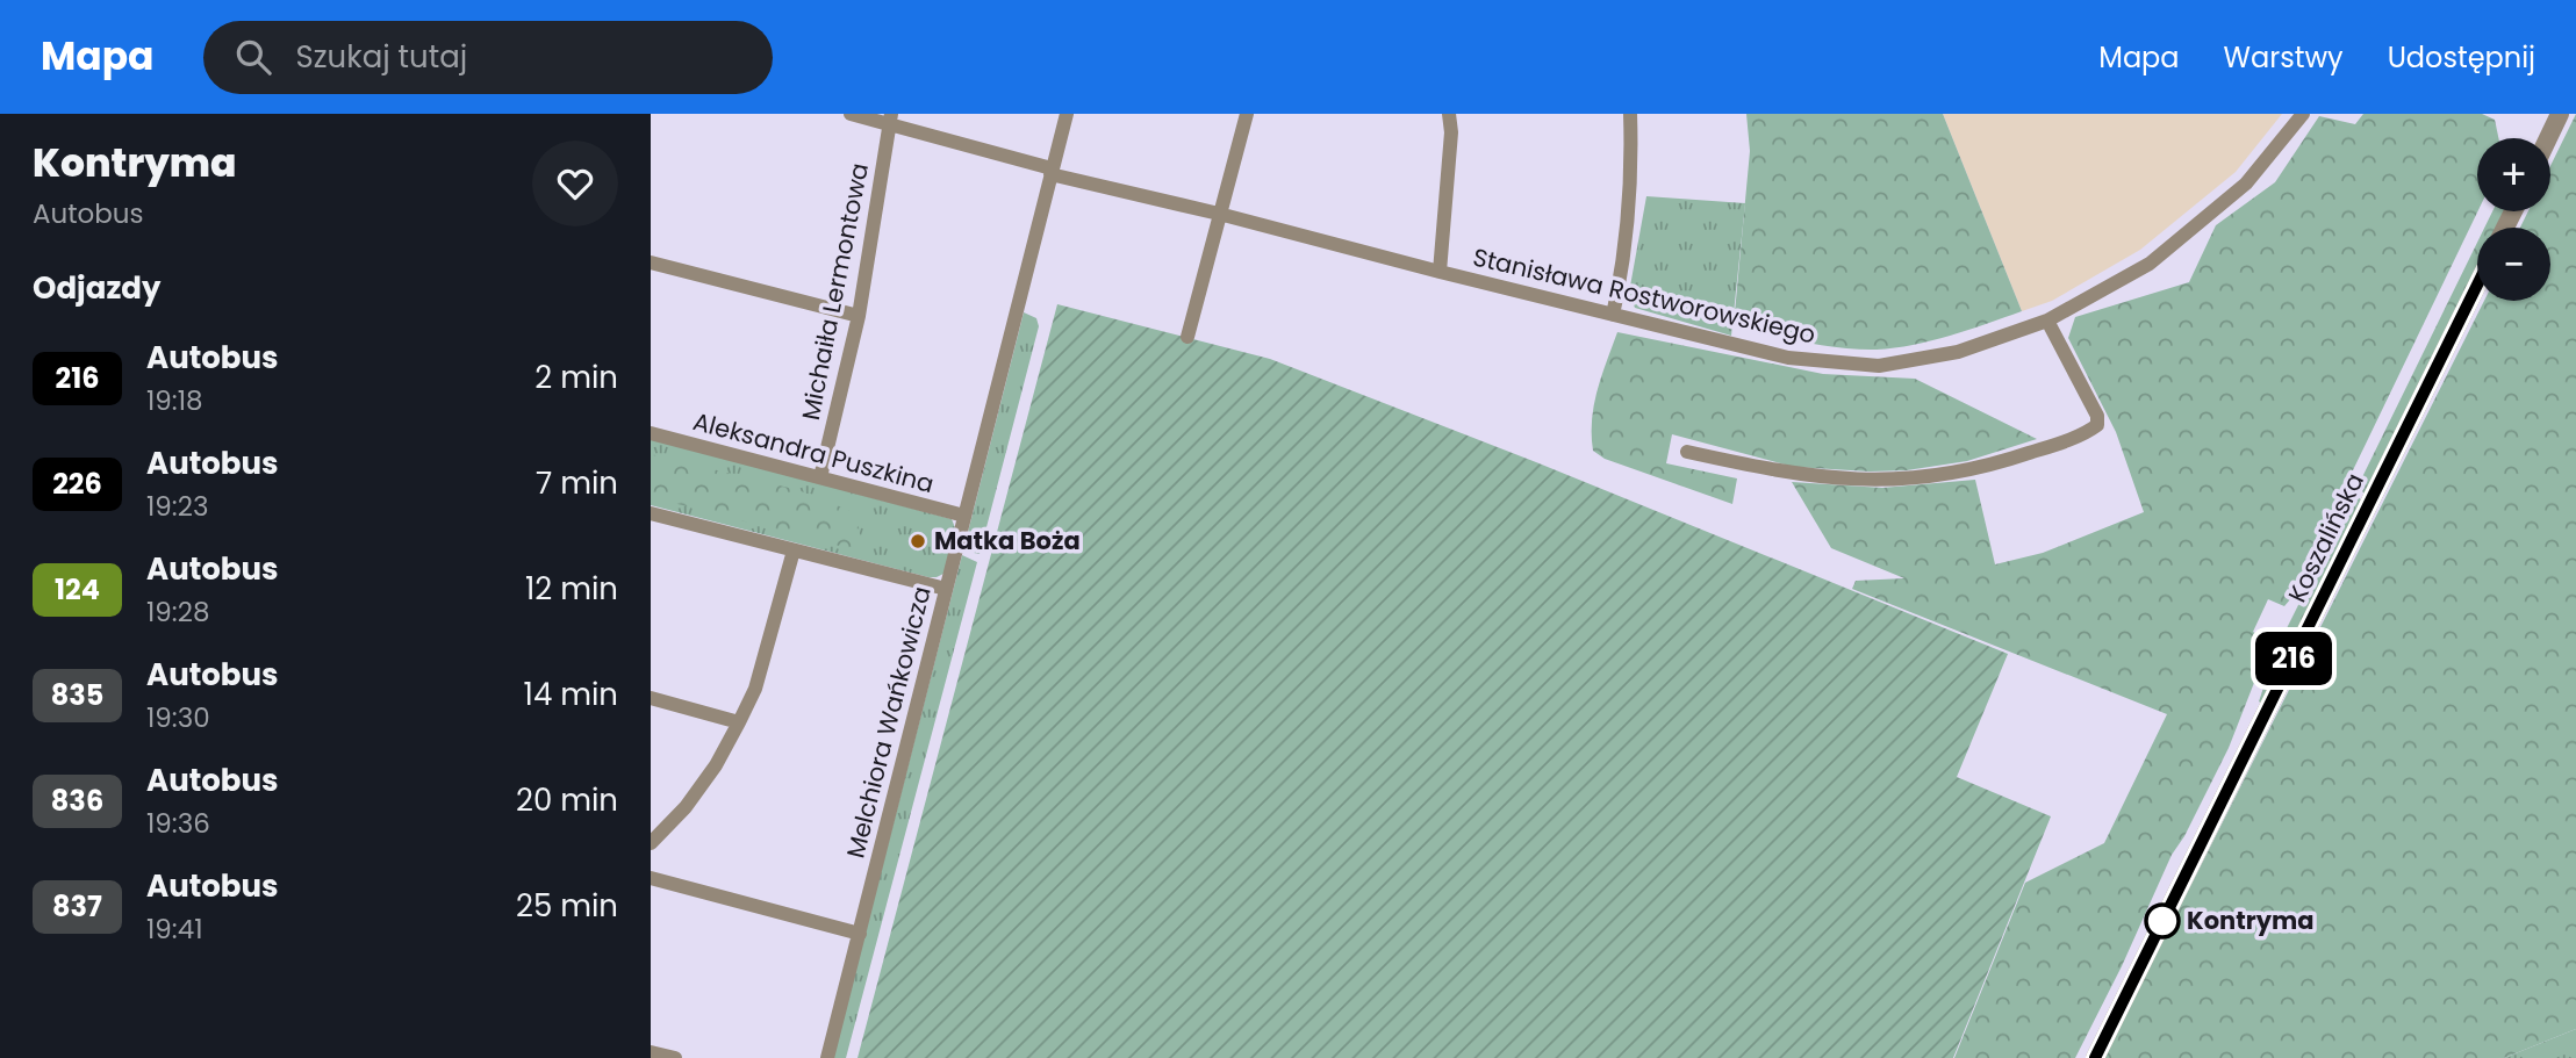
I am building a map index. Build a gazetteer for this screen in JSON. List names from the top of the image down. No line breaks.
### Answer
{"streets":{"street":["Michaiła Lermontowa","Stanisława Rostworowskiego","Aleksandra Puszkina","Koszalińska","Melchiora Wańkowicza"]},"crossings":[["Michaiła Lermontowa","Stanisława Rostworowskiego"],["Michaiła Lermontowa","Aleksandra Puszkina"],["Stanisława Rostworowskiego","Melchiora Wańkowicza"],["Aleksandra Puszkina","Melchiora Wańkowicza"]],"places":["Matka Boża","Kontryma"],"lines":["bus line 216"],"page":{"header":"Mapa","search":"Szukaj tutaj","nav":["Mapa","Warstwy","Udostępnij"],"heading":[["Kontryma","Autobus"],"Odjazdy"],"on_map":"216","map_buttons":["+","−"],"list":[{"mark":"216","name":"Autobus","note":"19:18","value":"2 min"},{"mark":"226","name":"Autobus","note":"19:23","value":"7 min"},{"mark":"124","name":"Autobus","note":"19:28","value":"12 min"},{"mark":"835","name":"Autobus","note":"19:30","value":"14 min"},{"mark":"836","name":"Autobus","note":"19:36","value":"20 min"},{"mark":"837","name":"Autobus","note":"19:41","value":"25 min"}]}}
